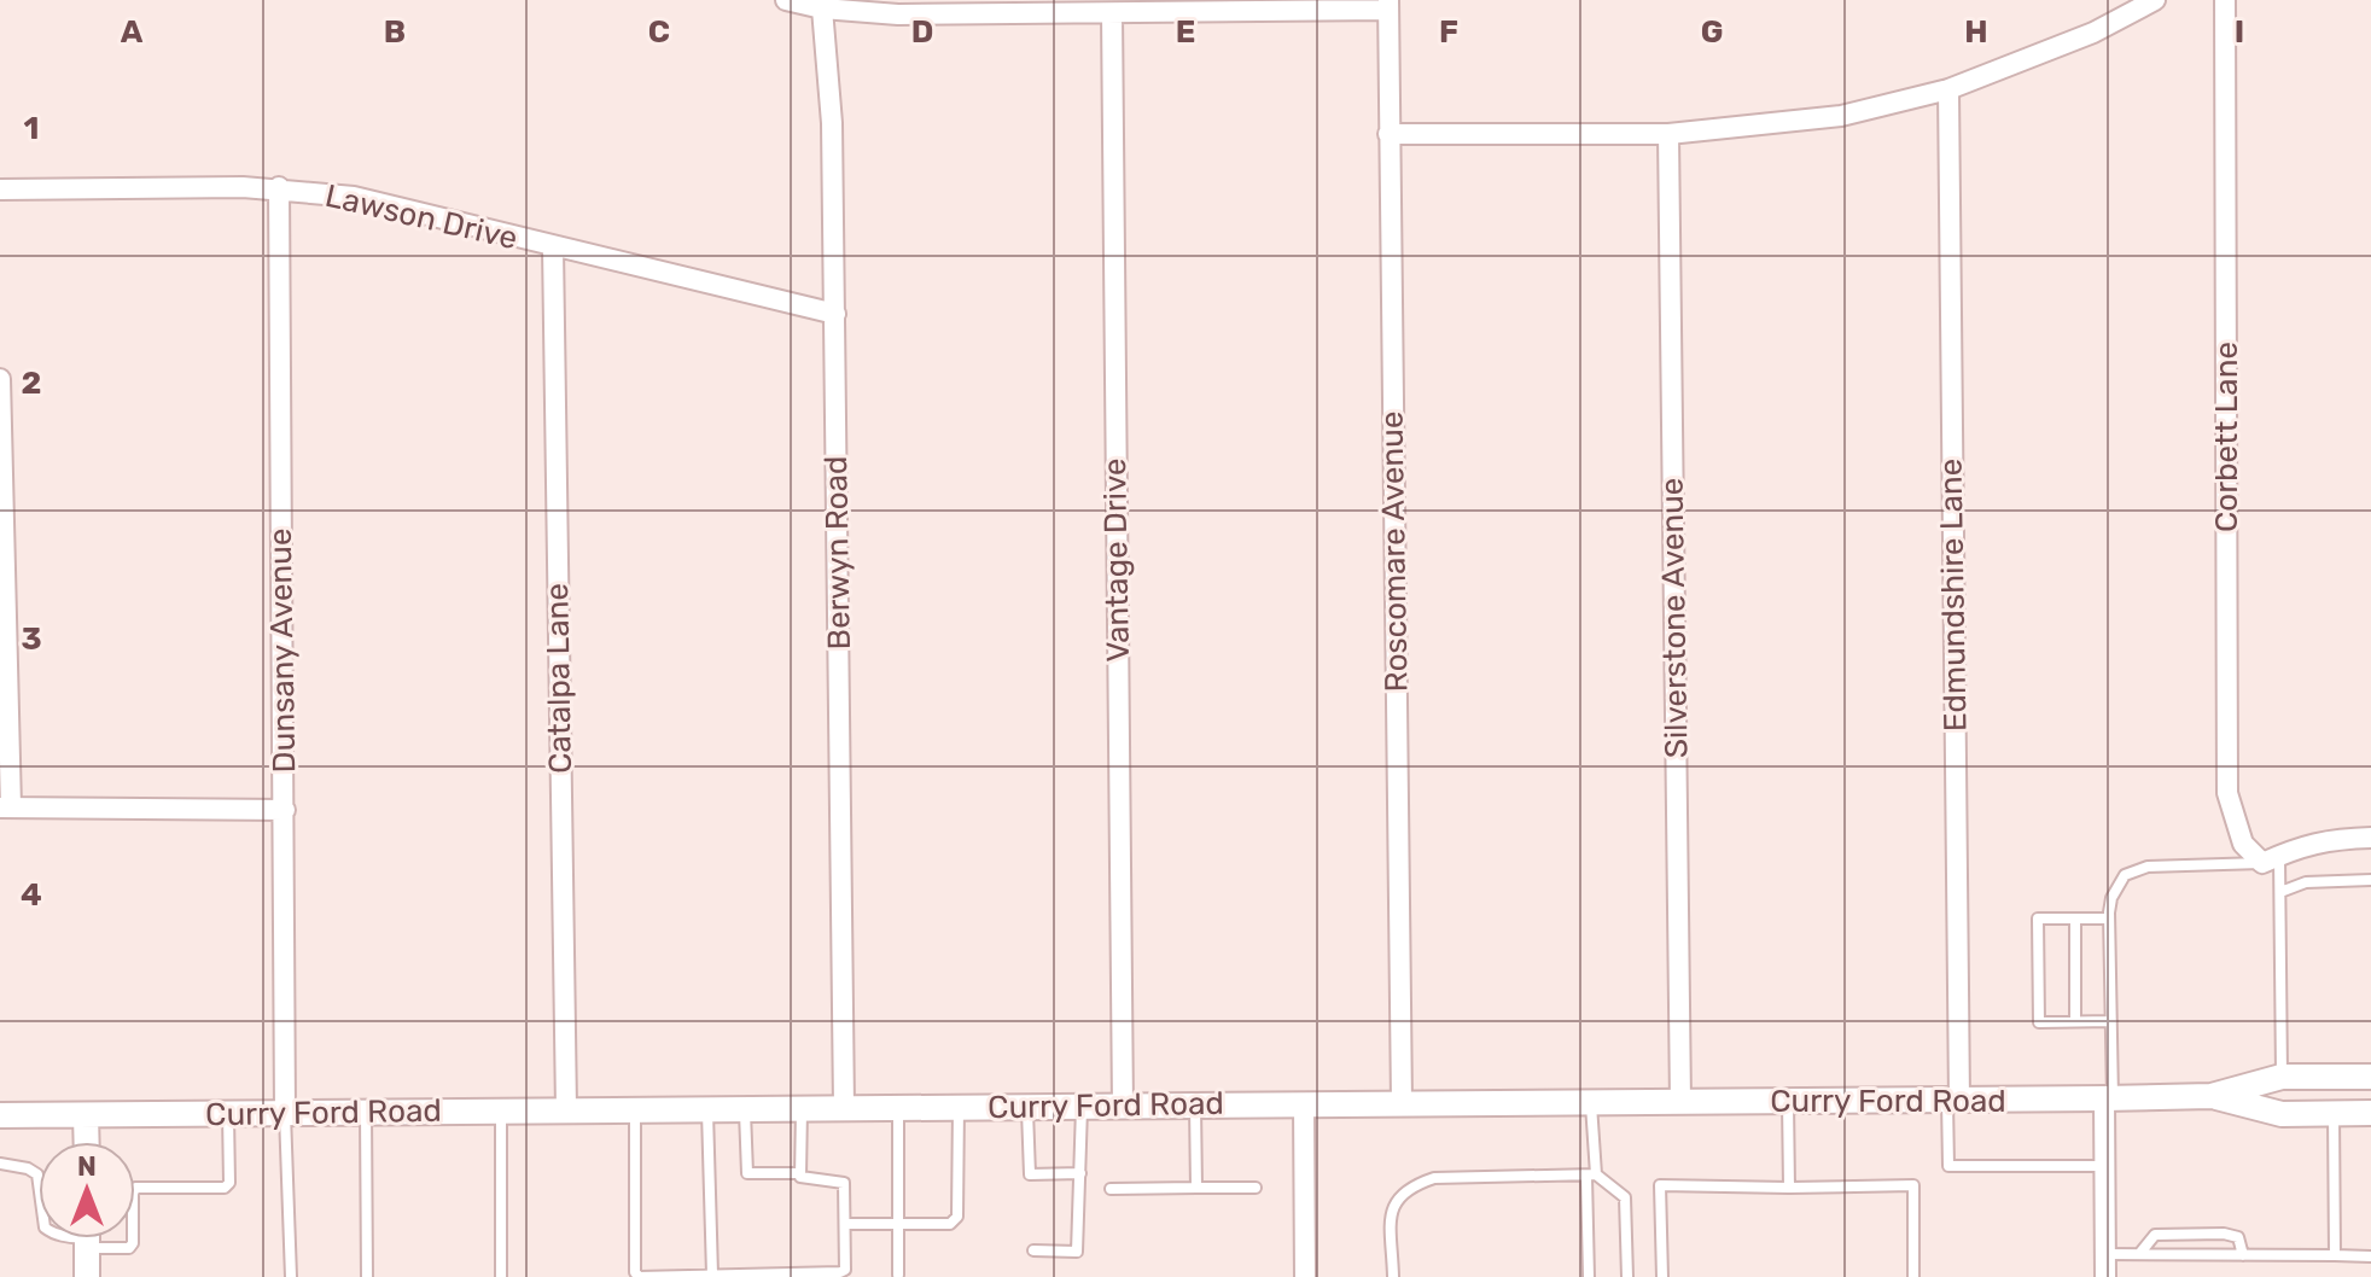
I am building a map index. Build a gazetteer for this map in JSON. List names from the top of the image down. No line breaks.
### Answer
{"streets":{"street":["Lawson Drive","Corbett Lane","Roscomare Avenue","Berwyn Road","Vantage Drive","Edmundshire Lane","Silverstone Avenue","Dunsany Avenue","Catalpa Lane","Curry Ford Road"]},"crossings":[["Lawson Drive","Berwyn Road"],["Lawson Drive","Dunsany Avenue"],["Lawson Drive","Catalpa Lane"],["Roscomare Avenue","Curry Ford Road"],["Berwyn Road","Curry Ford Road"],["Vantage Drive","Curry Ford Road"],["Edmundshire Lane","Curry Ford Road"],["Silverstone Avenue","Curry Ford Road"],["Dunsany Avenue","Curry Ford Road"],["Catalpa Lane","Curry Ford Road"]],"north":"top","grid":{"columns":["A","B","C","D","E","F","G","H","I"],"rows":["1","2","3","4"]}}
